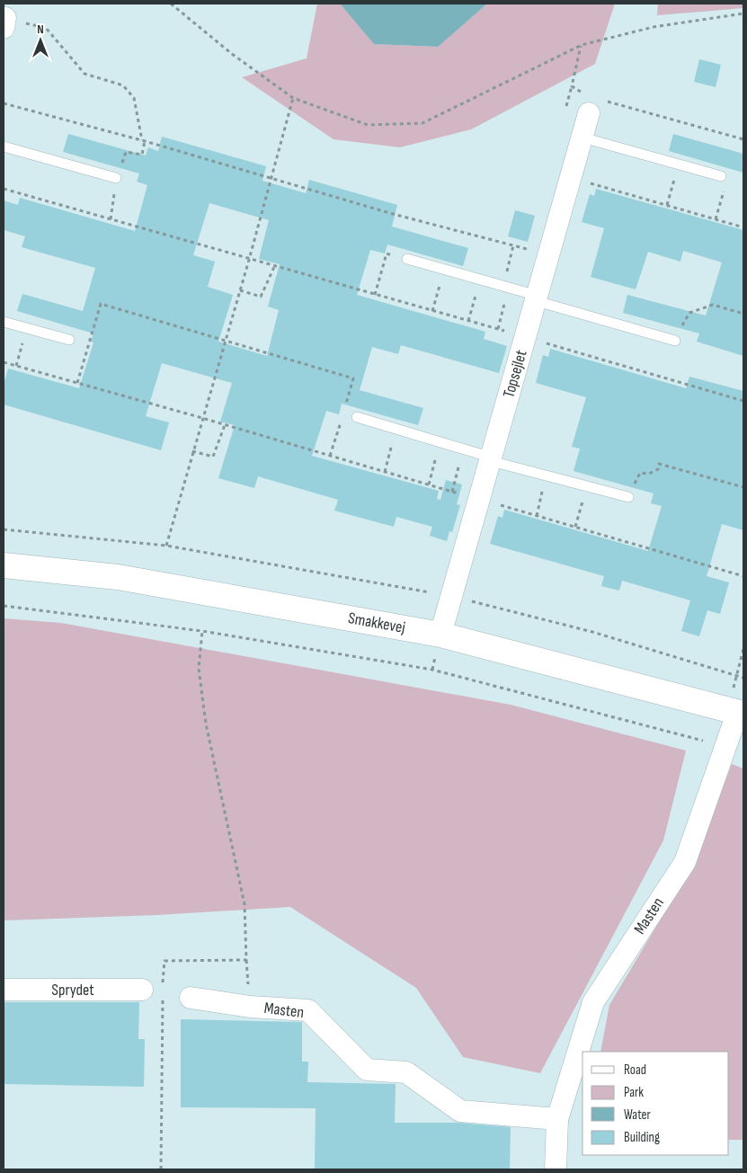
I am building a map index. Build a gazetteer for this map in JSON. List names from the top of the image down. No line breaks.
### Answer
{"streets":{"street":["Topsejlet","Smakkevej","Masten","Sprydet"]},"crossings":[["Topsejlet","Smakkevej"],["Smakkevej","Masten"]],"legend":["Road","Park","Water","Building"],"north":"top"}
